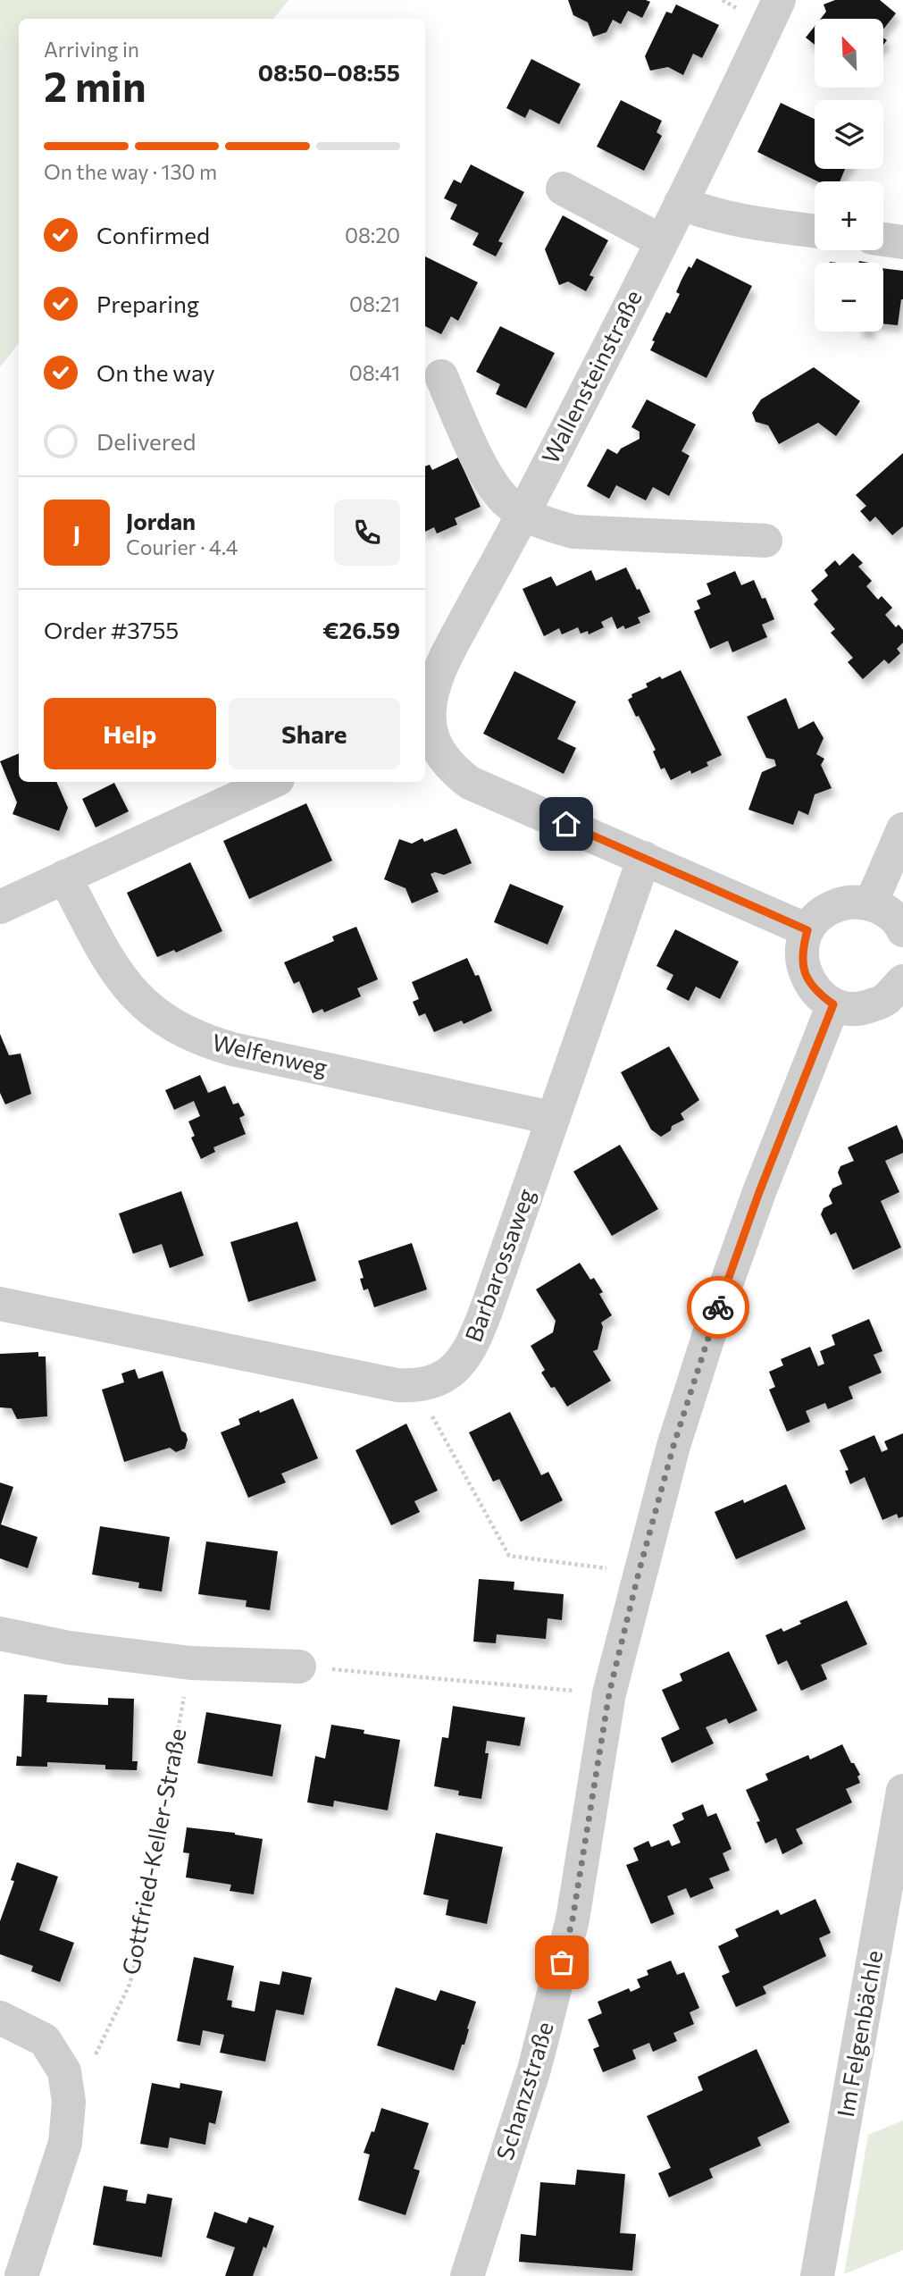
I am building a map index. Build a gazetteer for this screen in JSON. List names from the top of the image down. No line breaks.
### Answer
{"streets":{"street":["Wallensteinstraße","Welfenweg","Barbarossaweg","Im Felgenbächle","Schanzstraße"],"path":["Gottfried-Keller-Straße"]},"crossings":[["Wallensteinstraße","Barbarossaweg"],["Welfenweg","Barbarossaweg"]],"north":"top left","page":{"map_buttons":["+","−"],"heading":["2 min","Arriving in","08:50–08:55"],"panel":["Jordan","Courier · 4.4","Order #3755","€26.59"],"bar":"On the way · 130 m","list":[["Confirmed","08:20"],["Preparing","08:21"],["On the way","08:41"],"Delivered"],"round":"J","buttons":["Help","Share"]}}
